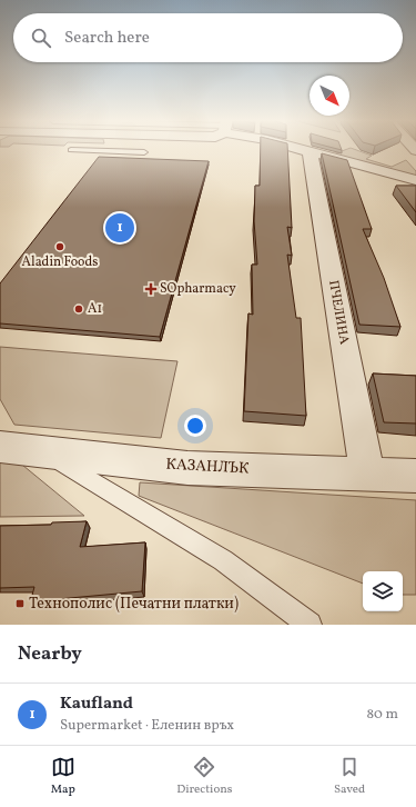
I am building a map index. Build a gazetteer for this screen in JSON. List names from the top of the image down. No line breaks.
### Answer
{"streets":{"street":["ПЧЕЛИНА","КАЗАНЛЪК"]},"crossings":[["ПЧЕЛИНА","КАЗАНЛЪК"]],"places":{"other":["Aladin Foods","A1"],"health":["SOpharmacy"],"transit":["Технополис (Печатни платки)"]},"north":"bottom right","page":{"search":"Search here","pins":"1","heading":"Nearby","list":[{"mark":"1","name":"Kaufland","note":"Supermarket · Еленин връх","value":"80 m"}],"nav":["Map","Directions","Saved"]}}
